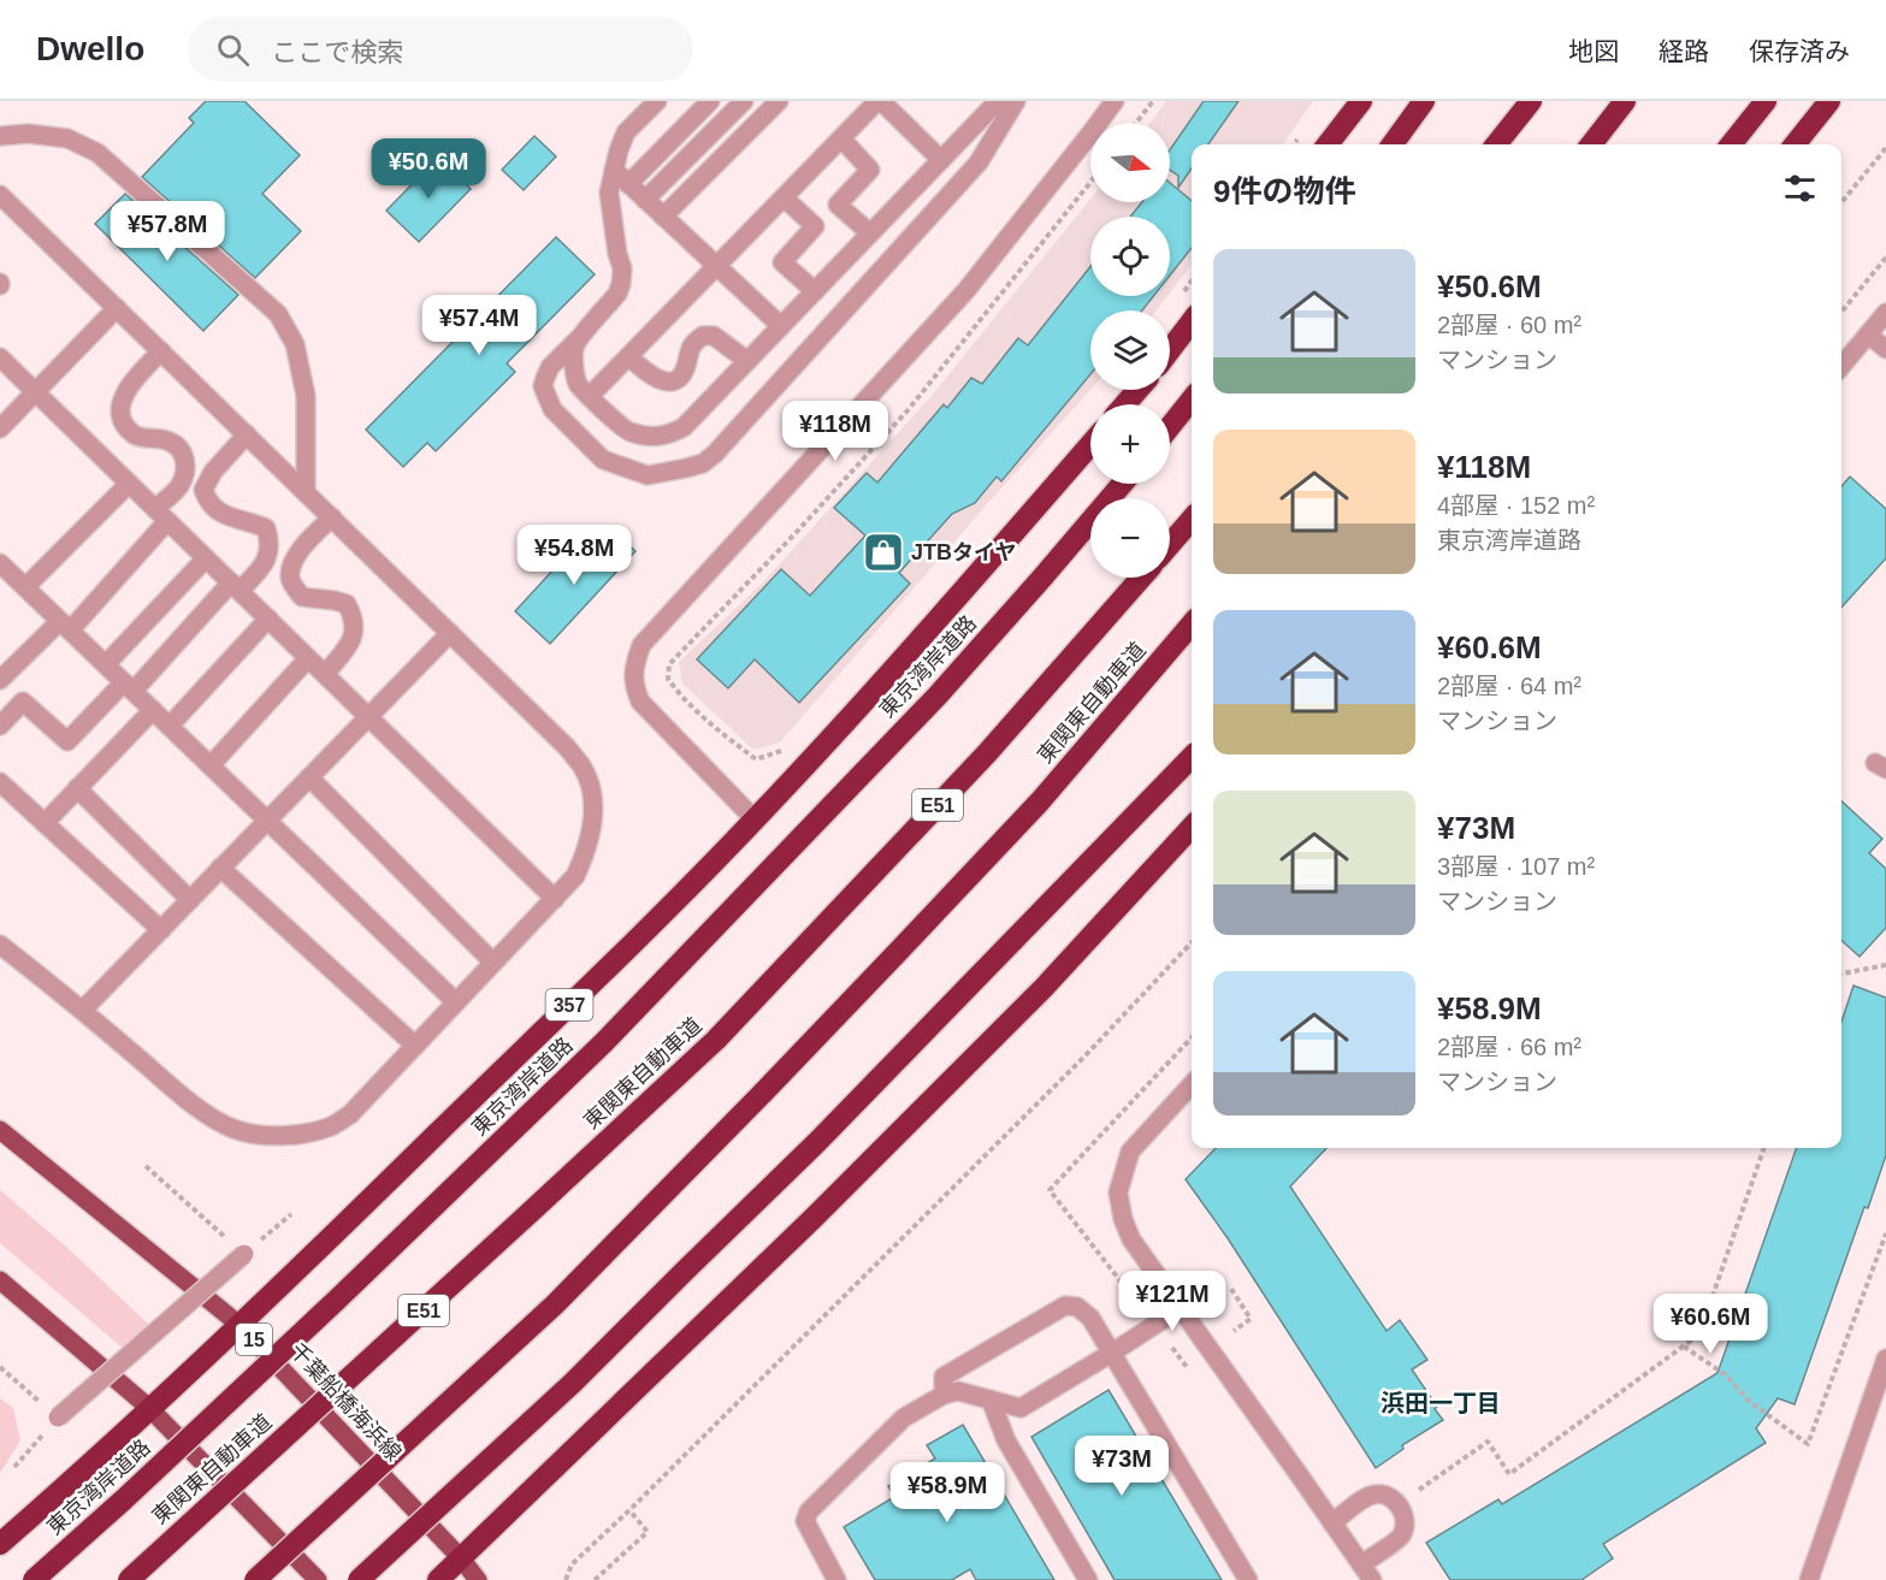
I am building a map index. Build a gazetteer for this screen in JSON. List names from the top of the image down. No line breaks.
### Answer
{"streets":{"highway":["東京湾岸道路","東関東自動車道","E51","357"],"main road":["15","千葉船橋海浜線"]},"crossings":[["357","千葉船橋海浜線"]],"districts":["浜田一丁目"],"places":{"shop":["JTBタイヤ"]},"north":"right","page":{"header":"Dwello","search":"ここで検索","nav":["地図","経路","保存済み"],"map_buttons":["+","−"],"price":["¥50.6M","¥57.8M","¥57.4M","¥118M","¥54.8M","¥121M","¥60.6M","¥73M","¥58.9M"],"heading":"9件の物件","list":[{"name":"¥50.6M","note":"2部屋 · 60 m² · マンション"},{"name":"¥118M","note":"4部屋 · 152 m² · 東京湾岸道路"},{"name":"¥60.6M","note":"2部屋 · 64 m² · マンション"},{"name":"¥73M","note":"3部屋 · 107 m² · マンション"},{"name":"¥58.9M","note":"2部屋 · 66 m² · マンション"}]}}
